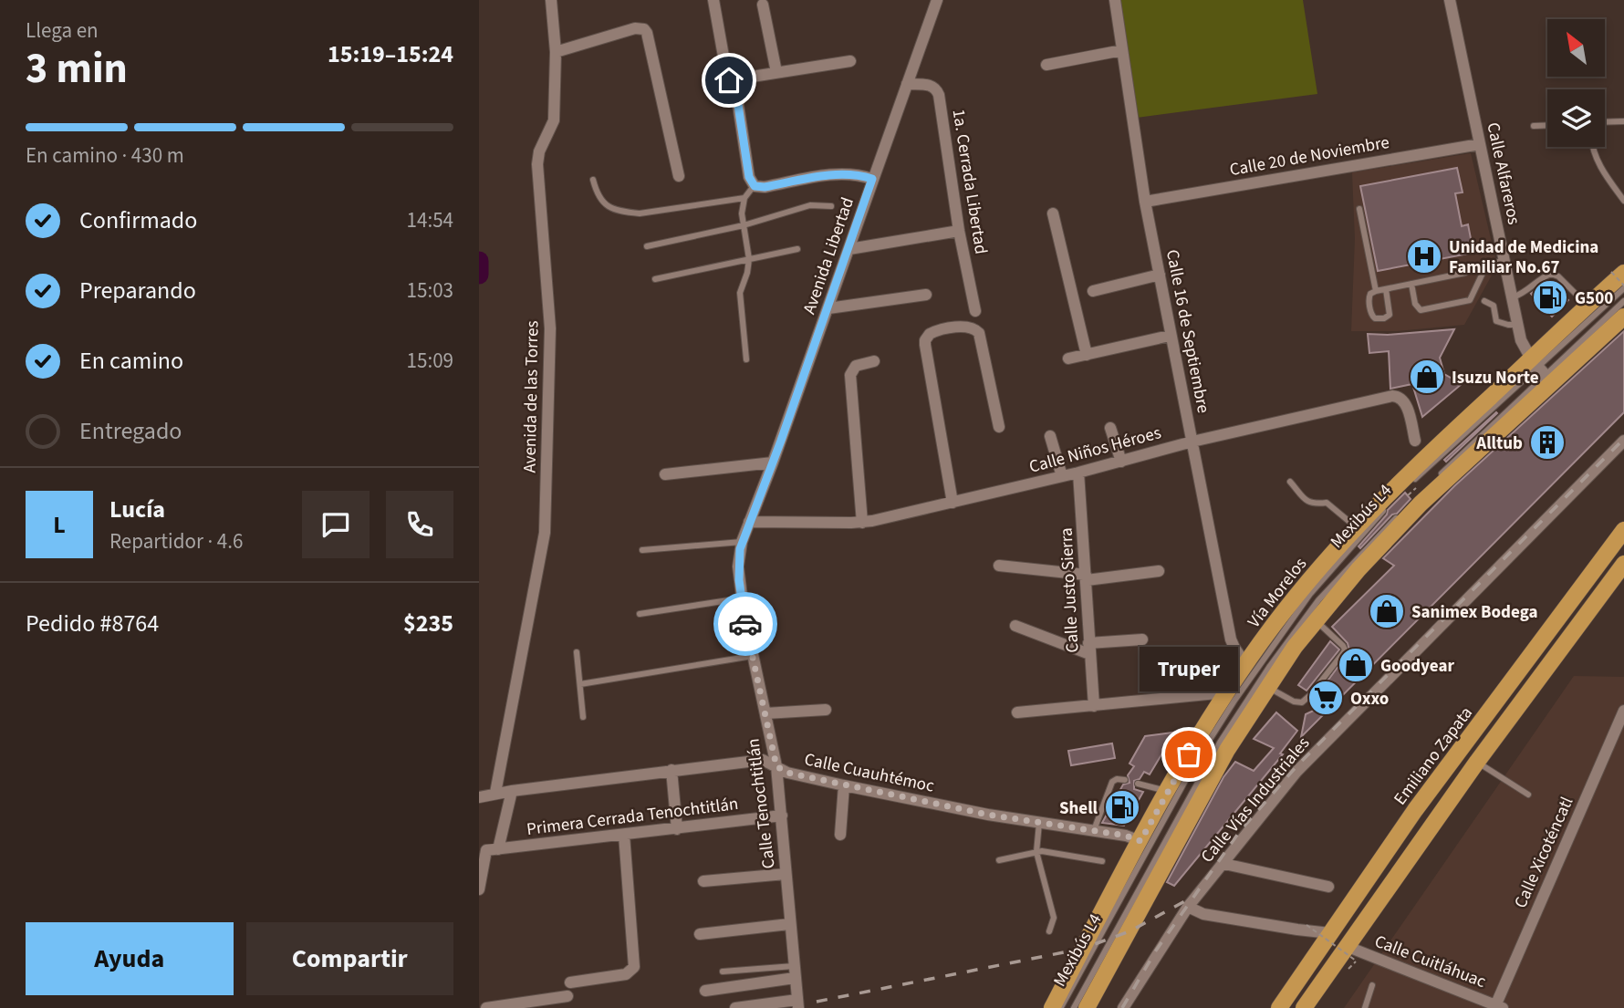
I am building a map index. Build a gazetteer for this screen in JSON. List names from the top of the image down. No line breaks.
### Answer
{"streets":{"main road":["Vía Morelos","Emiliano Zapata"],"street":["Calle 20 de Noviembre","Calle Alfareros","1a. Cerrada Libertad","Avenida Libertad","Calle 16 de Septiembre","Avenida de las Torres","Calle Niños Héroes","Calle Justo Sierra","Calle Cuauhtémoc","Calle Vías Industriales","Calle Tenochtitlán","Primera Cerrada Tenochtitlán","Calle Xicoténcatl","Calle Cuitláhuac"],"lane":["Mexibús L4"]},"crossings":[["Calle 20 de Noviembre","Calle Alfareros"],["Calle 20 de Noviembre","Calle 16 de Septiembre"],["Calle Alfareros","Mexibús L4"],["Calle Alfareros","Vía Morelos"],["1a. Cerrada Libertad","Avenida Libertad"],["Avenida Libertad","Calle Niños Héroes"],["Avenida Libertad","Calle Tenochtitlán"],["Calle 16 de Septiembre","Calle Niños Héroes"],["Calle 16 de Septiembre","Vía Morelos"],["Avenida de las Torres","Calle Cuauhtémoc"],["Calle Niños Héroes","Calle Justo Sierra"],["Calle Niños Héroes","Calle Tenochtitlán"],["Mexibús L4","Vía Morelos"],["Vía Morelos","Calle Cuauhtémoc"],["Calle Cuauhtémoc","Calle Tenochtitlán"],["Calle Tenochtitlán","Primera Cerrada Tenochtitlán"],["Calle Xicoténcatl","Calle Cuitláhuac"]],"places":{"hospital":["Unidad de Medicina Familiar No.67"],"fuel station":["G500","Shell"],"shop":["Isuzu Norte","Sanimex Bodega","Goodyear"],"building":["Alltub"],"supermarket":["Oxxo"],"other":["Truper"]},"north":"top left","page":{"heading":["3 min","Llega en","15:19–15:24"],"panel":["Lucía","Repartidor · 4.6","Pedido #8764","$235"],"bar":"En camino · 430 m","list":[["Confirmado","14:54"],["Preparando","15:03"],["En camino","15:09"],"Entregado"],"round":"L","bubble":"Truper","buttons":["Ayuda","Compartir"]}}
